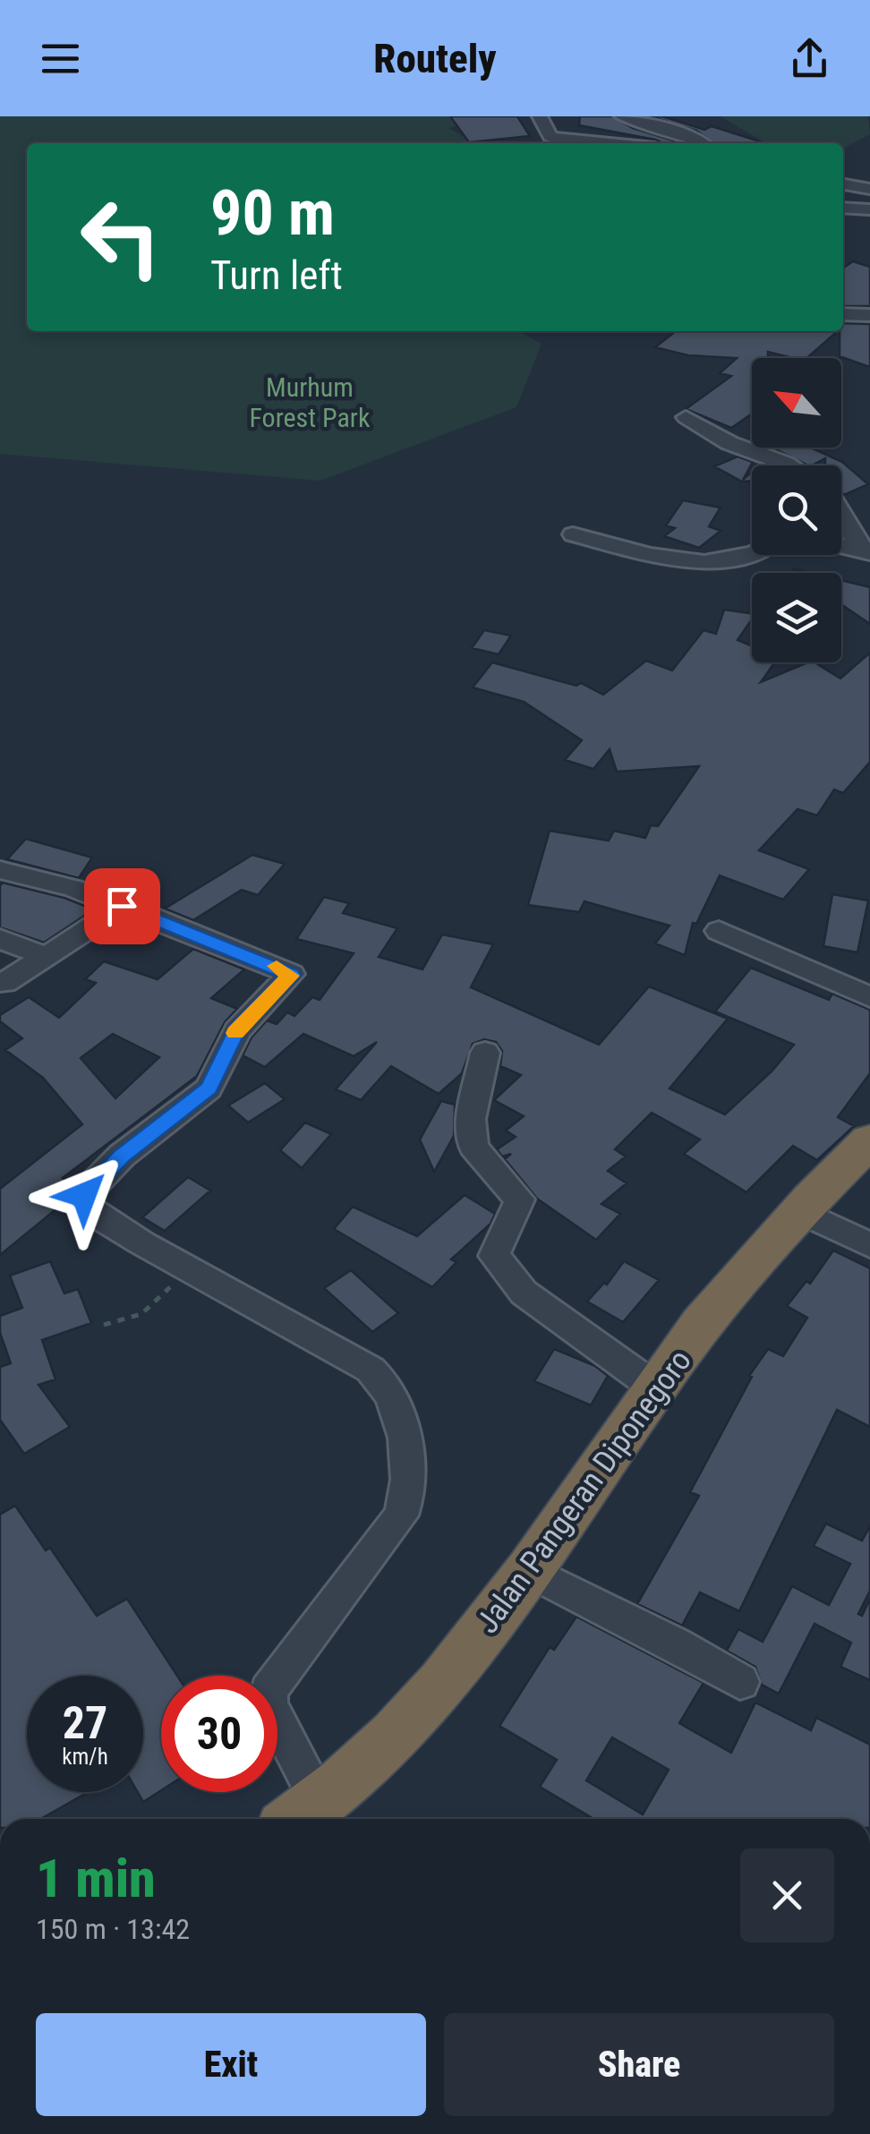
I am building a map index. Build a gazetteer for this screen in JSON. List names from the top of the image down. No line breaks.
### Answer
{"streets":{"highway":["Jalan Pangeran Diponegoro"]},"parks":["Murhum Forest Park"],"north":"top left","page":{"header":"Routely","turn":["90 m","Turn left"],"speed":"27 km/h","limit":"30","heading":["1 min","150 m · 13:42"],"buttons":["Exit","Share"]}}
